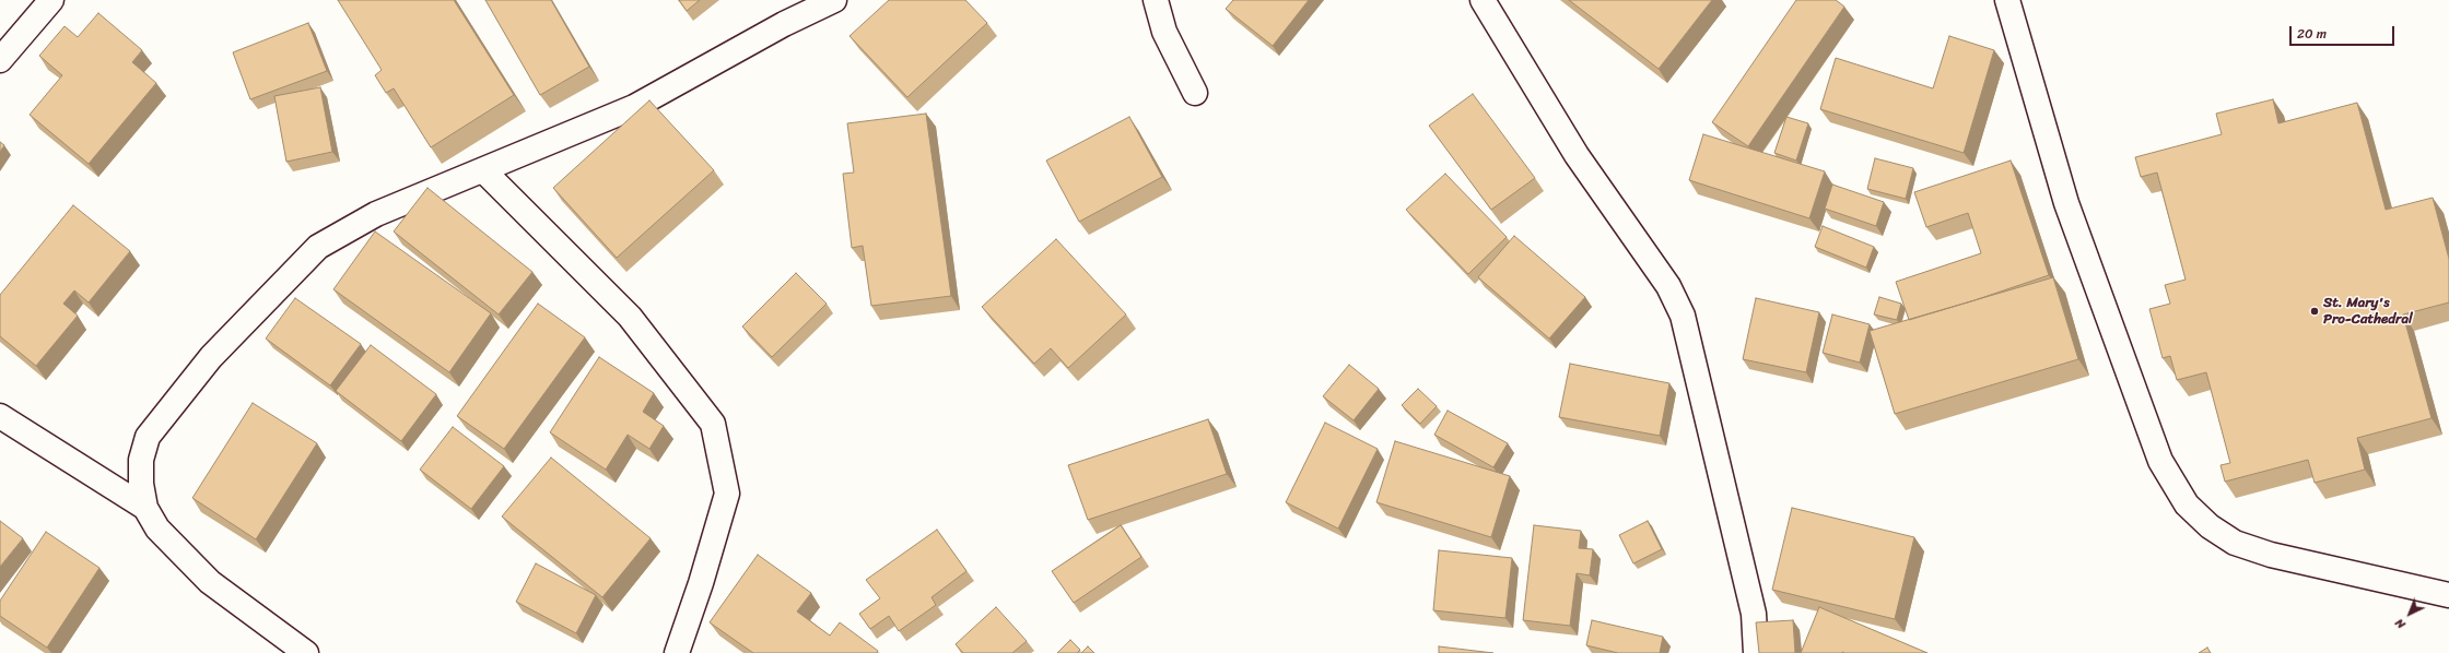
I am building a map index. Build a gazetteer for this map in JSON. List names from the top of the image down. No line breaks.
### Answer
{"places":["St. Mary's Pro-Cathedral"],"scale_bar":"20 m","north":"bottom left"}
